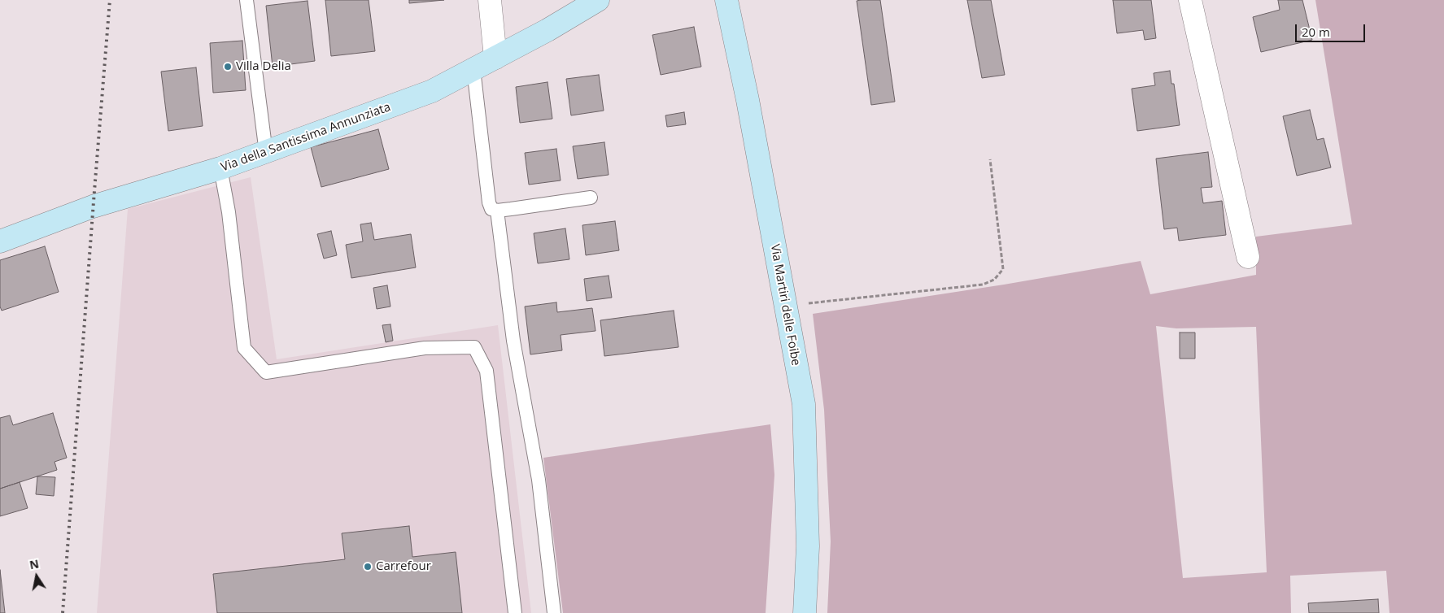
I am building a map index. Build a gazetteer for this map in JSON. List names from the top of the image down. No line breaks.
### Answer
{"streets":{"street":["Via della Santissima Annunziata","Via Martiri delle Foibe"]},"places":["Villa Delia","Carrefour"],"scale_bar":"20 m","north":"top"}
